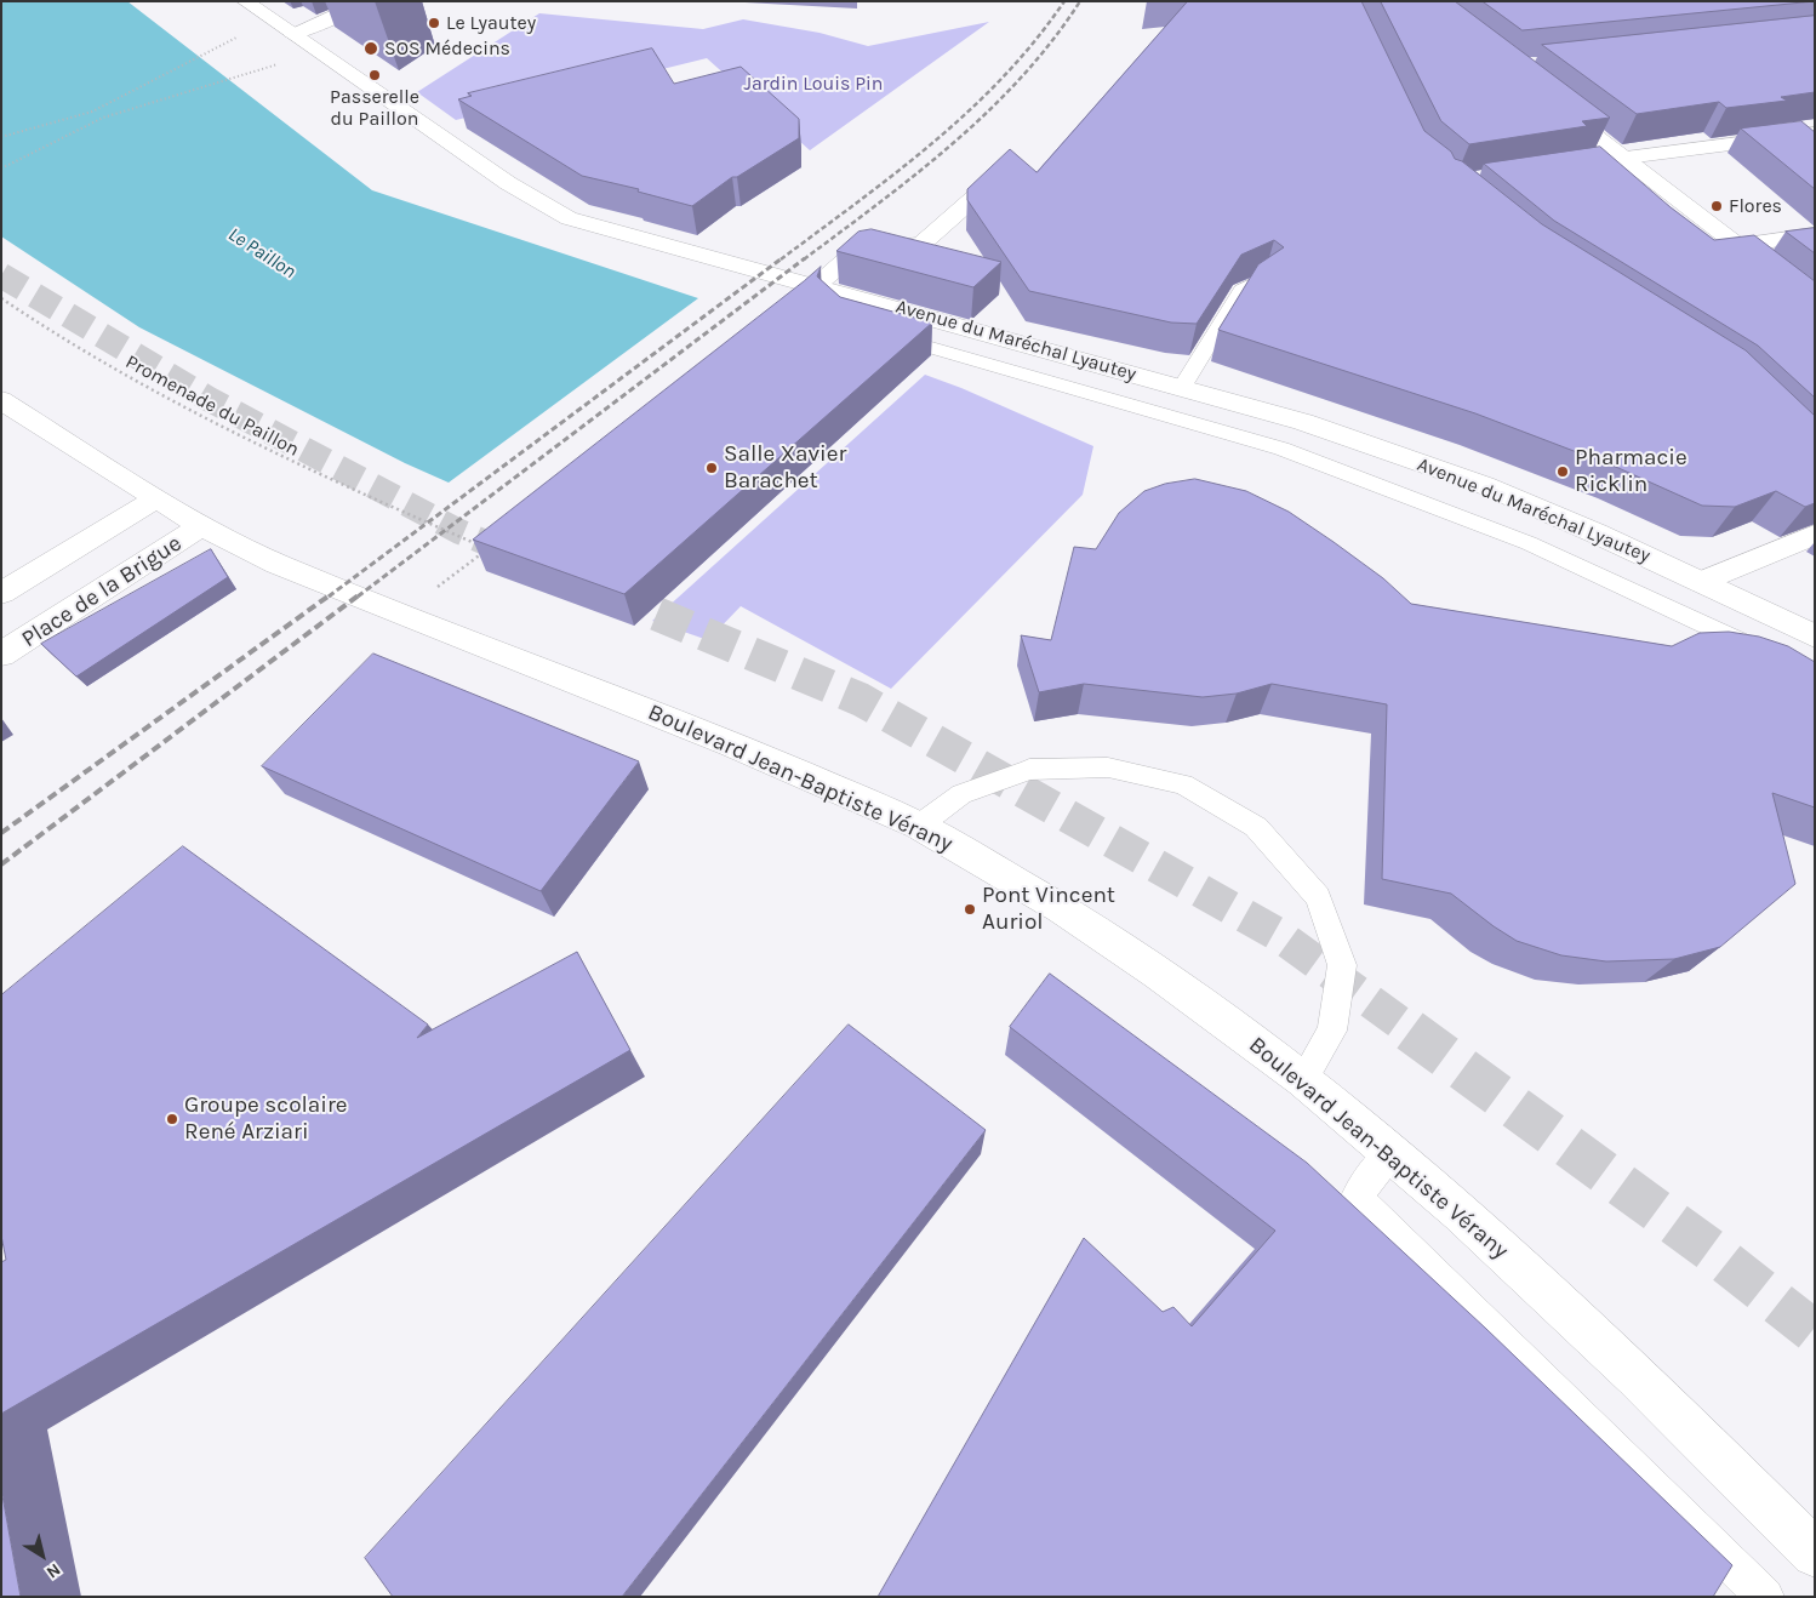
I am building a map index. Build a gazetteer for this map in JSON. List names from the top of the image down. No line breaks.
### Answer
{"streets":{"main road":["Avenue du Maréchal Lyautey","Place de la Brigue","Boulevard Jean-Baptiste Vérany"],"path":["Promenade du Paillon"]},"crossings":[["Place de la Brigue","Boulevard Jean-Baptiste Vérany"]],"water":["Le Paillon"],"parks":["Jardin Louis Pin"],"places":["Le Lyautey","SOS Médecins","Passerelle du Paillon","Flores","Salle Xavier Barachet","Pharmacie Ricklin","Pont Vincent Auriol","Groupe scolaire René Arziari"],"north":"bottom right"}
